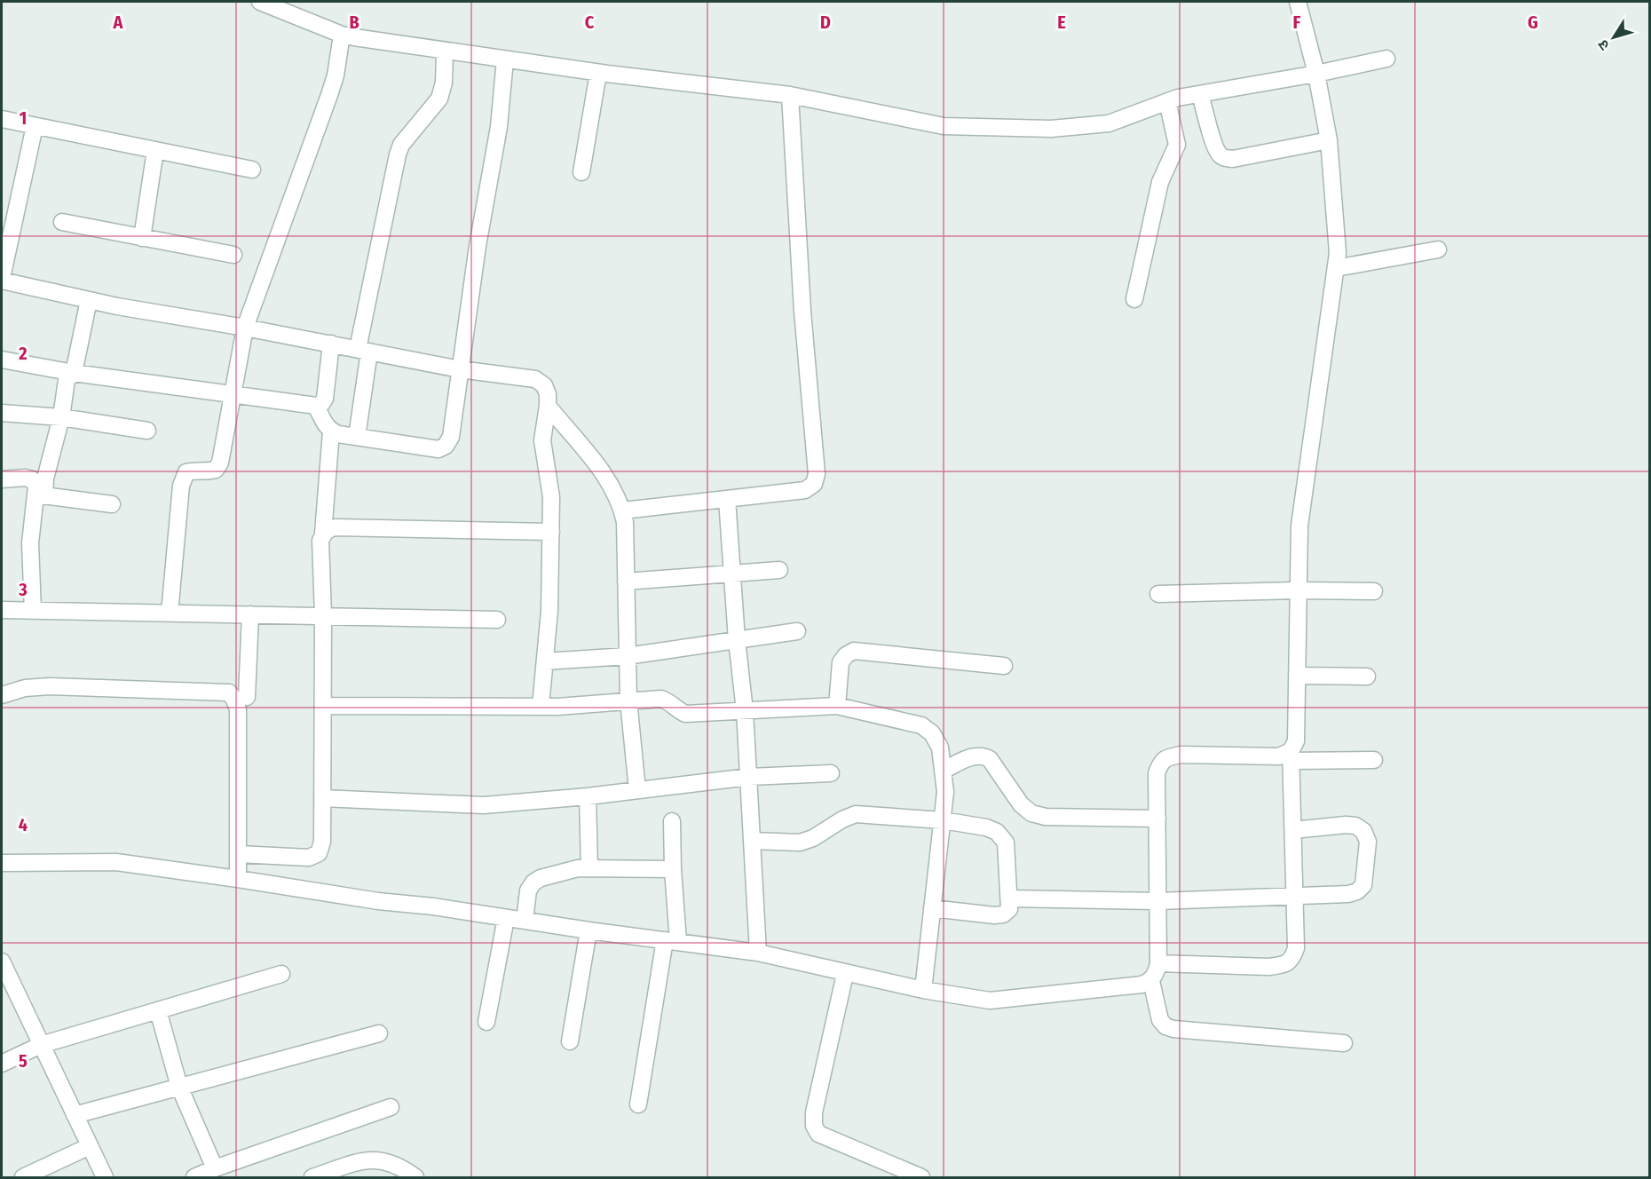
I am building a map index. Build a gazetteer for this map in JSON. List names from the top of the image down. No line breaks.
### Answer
{"north":"bottom left","grid":{"columns":["A","B","C","D","E","F","G"],"rows":["1","2","3","4","5"]}}
